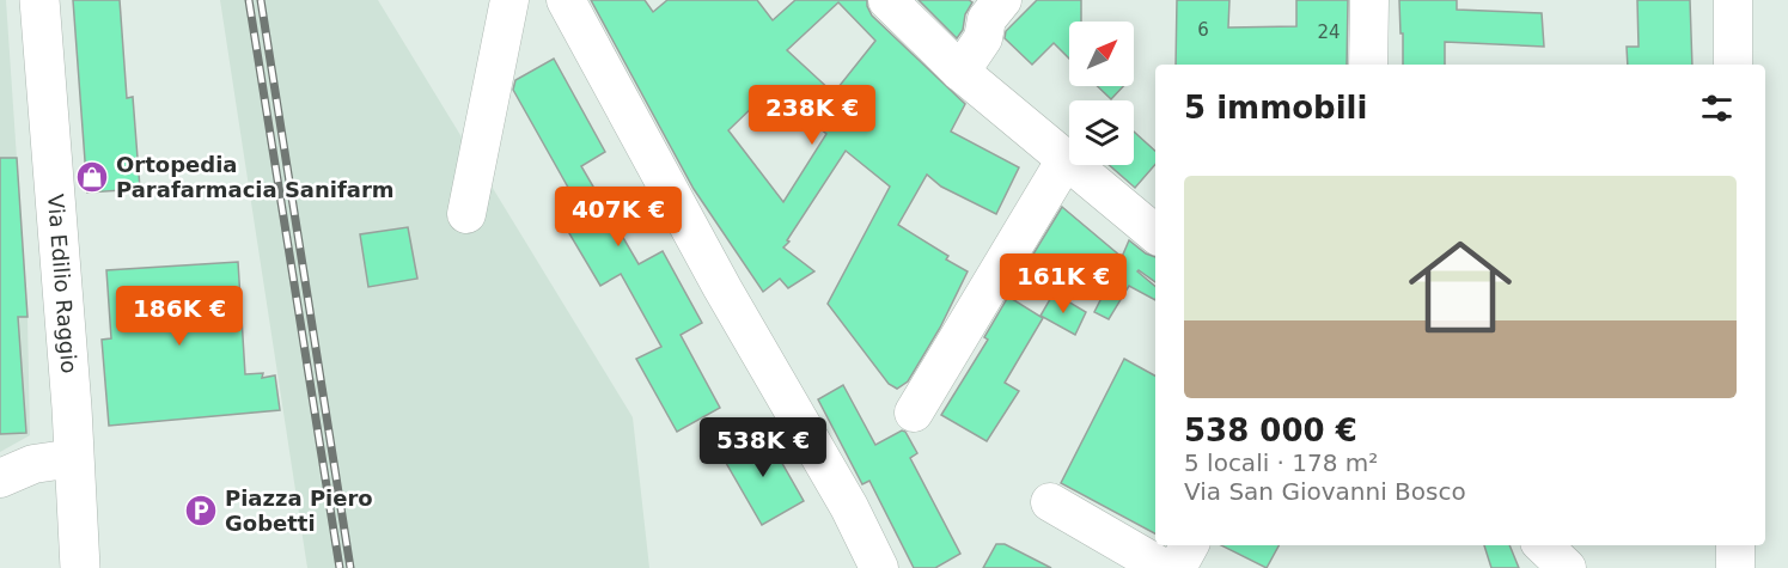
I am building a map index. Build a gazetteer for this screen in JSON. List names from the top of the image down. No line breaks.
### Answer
{"streets":{"main road":["Via Edilio Raggio"]},"places":{"shop":["Ortopedia Parafarmacia Sanifarm"],"parking":["Piazza Piero Gobetti"]},"house_numbers":["6","24"],"north":"top right","page":{"heading":"5 immobili","price":["238K €","407K €","161K €","186K €","538K €"],"list":[{"name":"538 000 €","note":"5 locali · 178 m² · Via San Giovanni Bosco"}]}}
